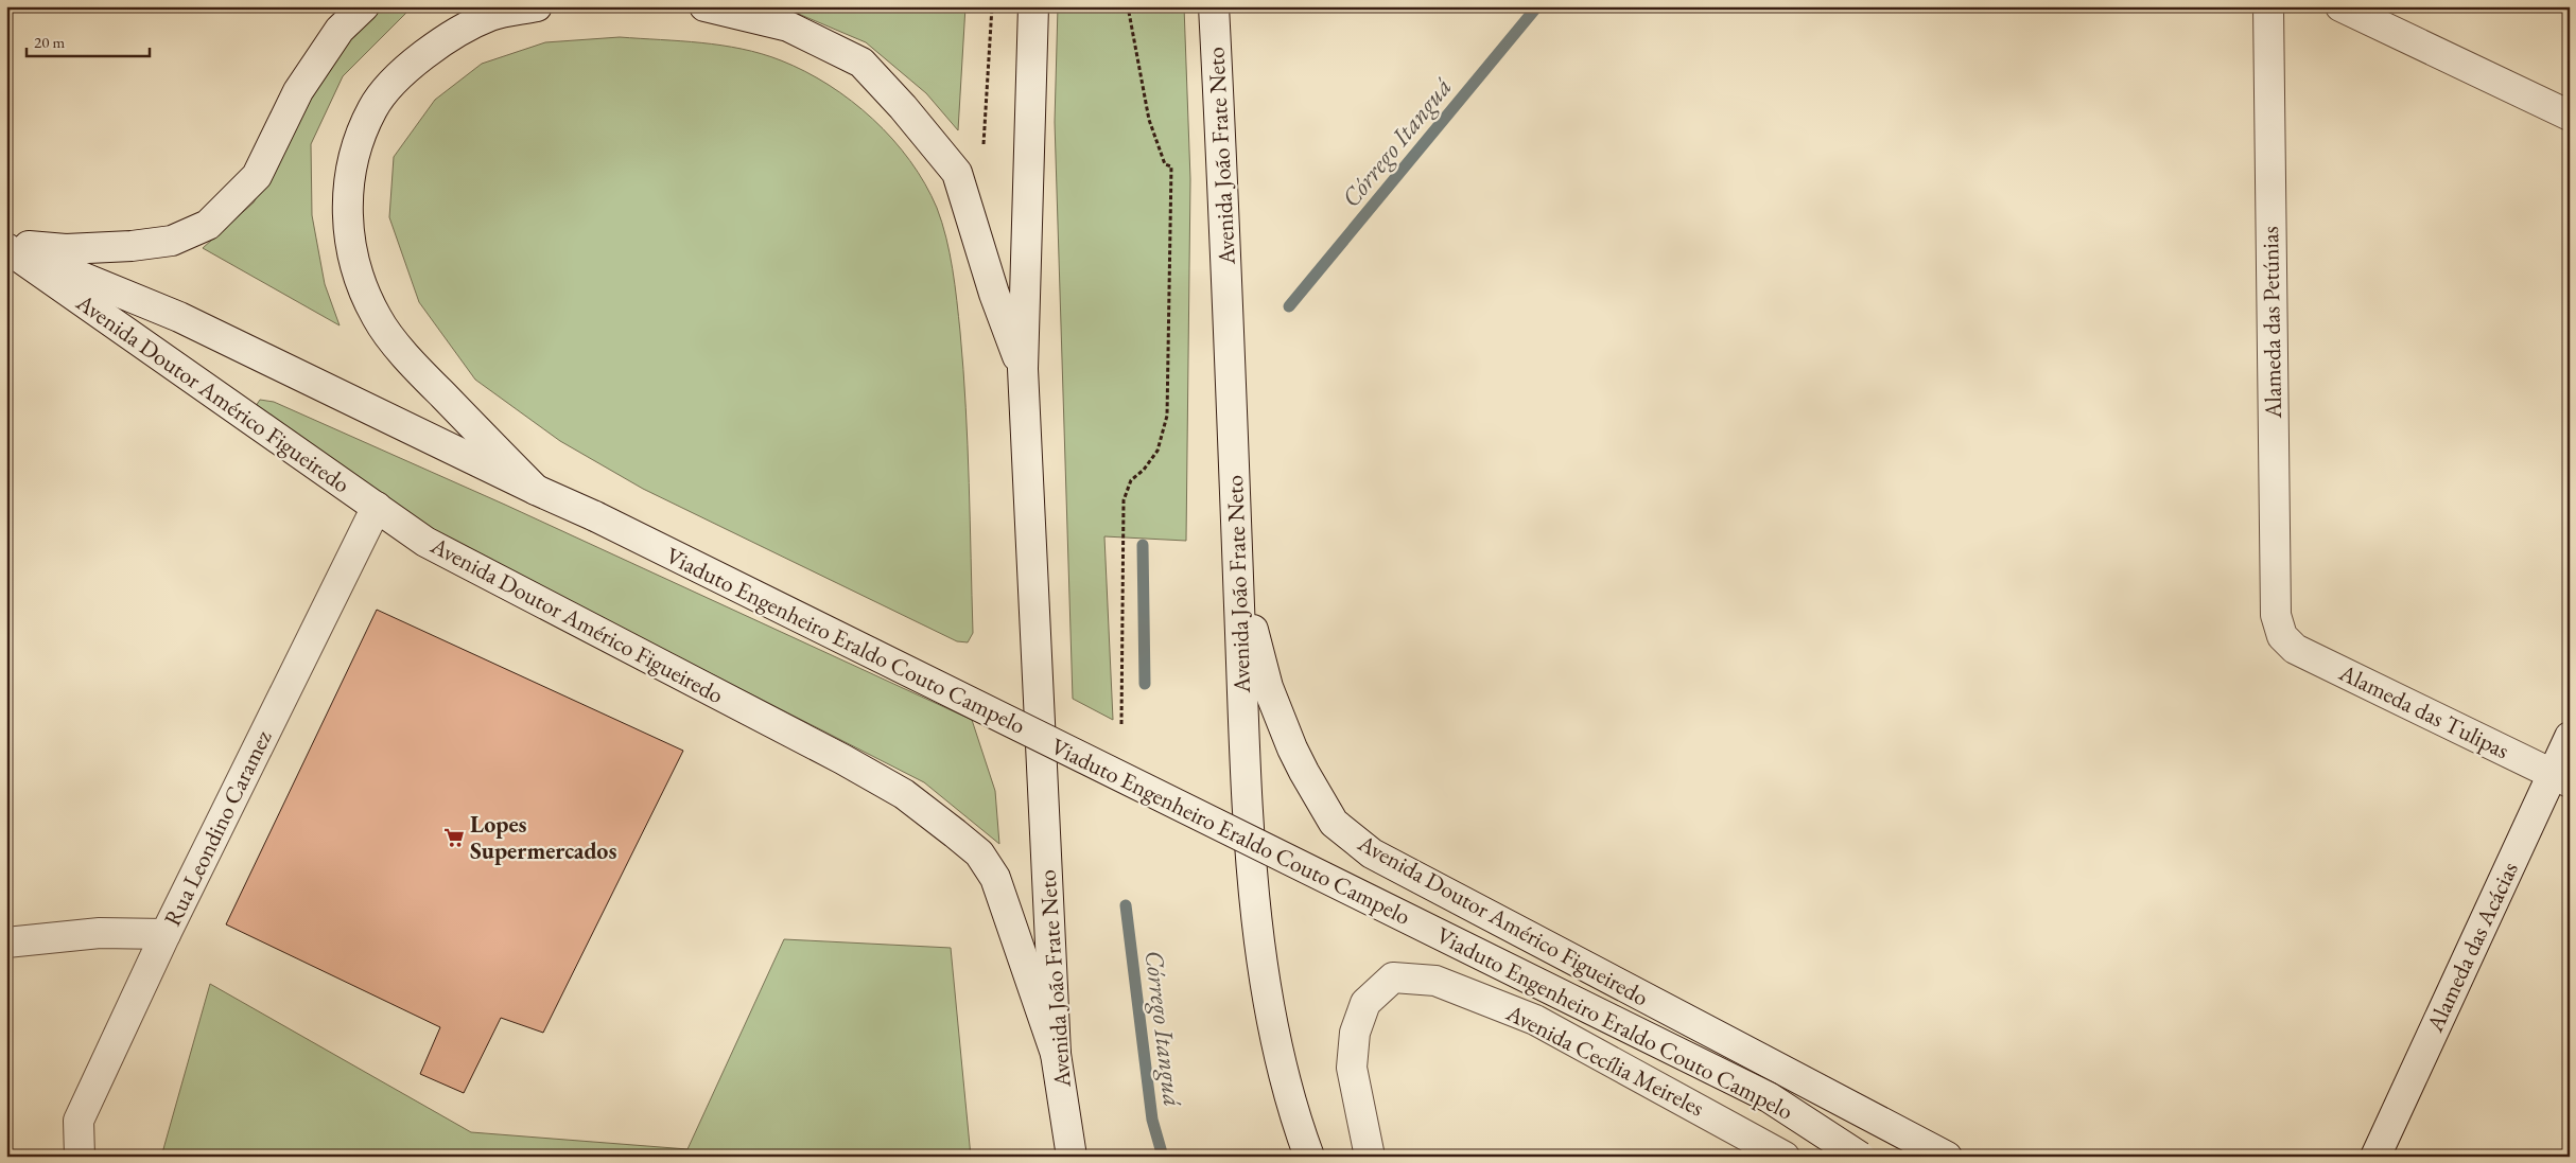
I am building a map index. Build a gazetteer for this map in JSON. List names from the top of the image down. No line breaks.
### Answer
{"streets":{"main road":["Avenida João Frate Neto","Alameda das Petúnias","Avenida Doutor Américo Figueiredo","Viaduto Engenheiro Eraldo Couto Campelo","Alameda das Tulipas","Rua Leondino Caramez","Alameda das Acácias","Avenida Cecília Meireles"]},"crossings":[["Avenida João Frate Neto","Avenida Doutor Américo Figueiredo"],["Alameda das Petúnias","Alameda das Tulipas"],["Avenida Doutor Américo Figueiredo","Viaduto Engenheiro Eraldo Couto Campelo"],["Avenida Doutor Américo Figueiredo","Rua Leondino Caramez"],["Alameda das Tulipas","Alameda das Acácias"]],"water":["Córrego Itanguá"],"places":{"supermarket":["Lopes Supermercados"]},"scale_bar":"20 m"}
